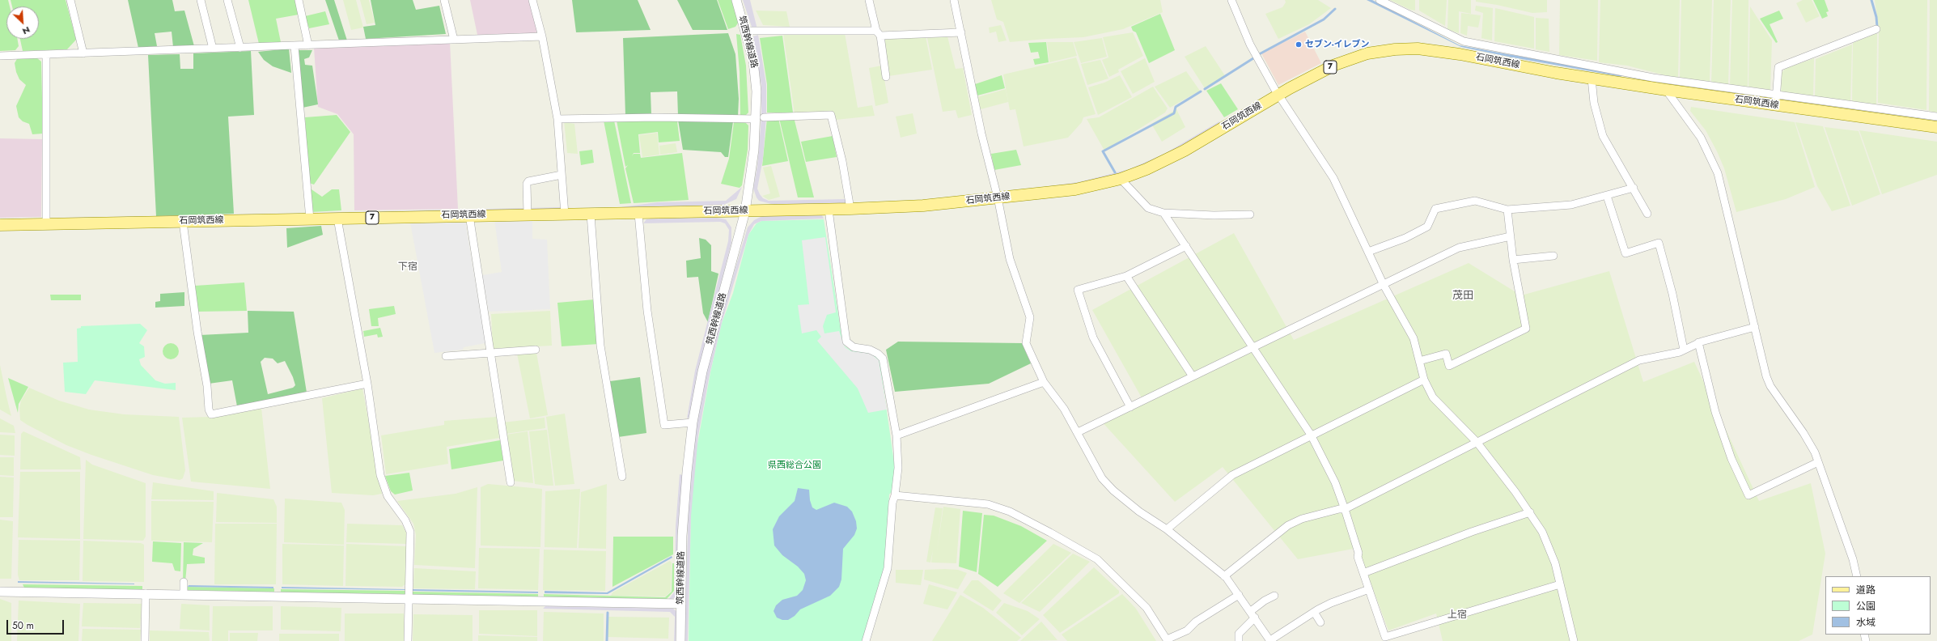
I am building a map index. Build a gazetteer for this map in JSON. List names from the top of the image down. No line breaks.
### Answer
{"streets":{"main road":["石岡筑西線","7"],"street":["筑西幹線道路"]},"crossings":[["筑西幹線道路","石岡筑西線"]],"districts":["下宿","茂田","上宿"],"parks":["県西総合公園"],"places":["セブン-イレブン"],"legend":["道路","公園","水域"],"scale_bar":"50 m","north":"bottom right"}
